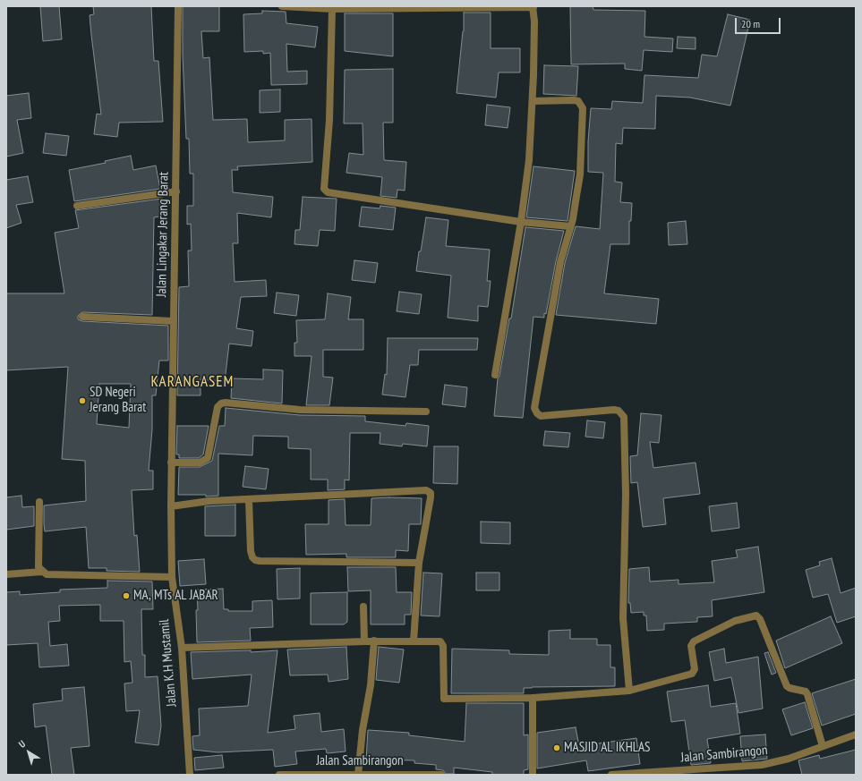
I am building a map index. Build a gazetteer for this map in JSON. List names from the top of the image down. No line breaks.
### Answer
{"streets":{"street":["Jalan Lingakar Jerang Barat","Jalan K.H Mustamil","Jalan Sambirangon"]},"crossings":[["Jalan Lingakar Jerang Barat","Jalan K.H Mustamil"]],"districts":["KARANGASEM"],"places":["SD Negeri Jerang Barat","MA, MTs AL JABAR","MASJID AL IKHLAS"],"scale_bar":"20 m","north":"top left"}
